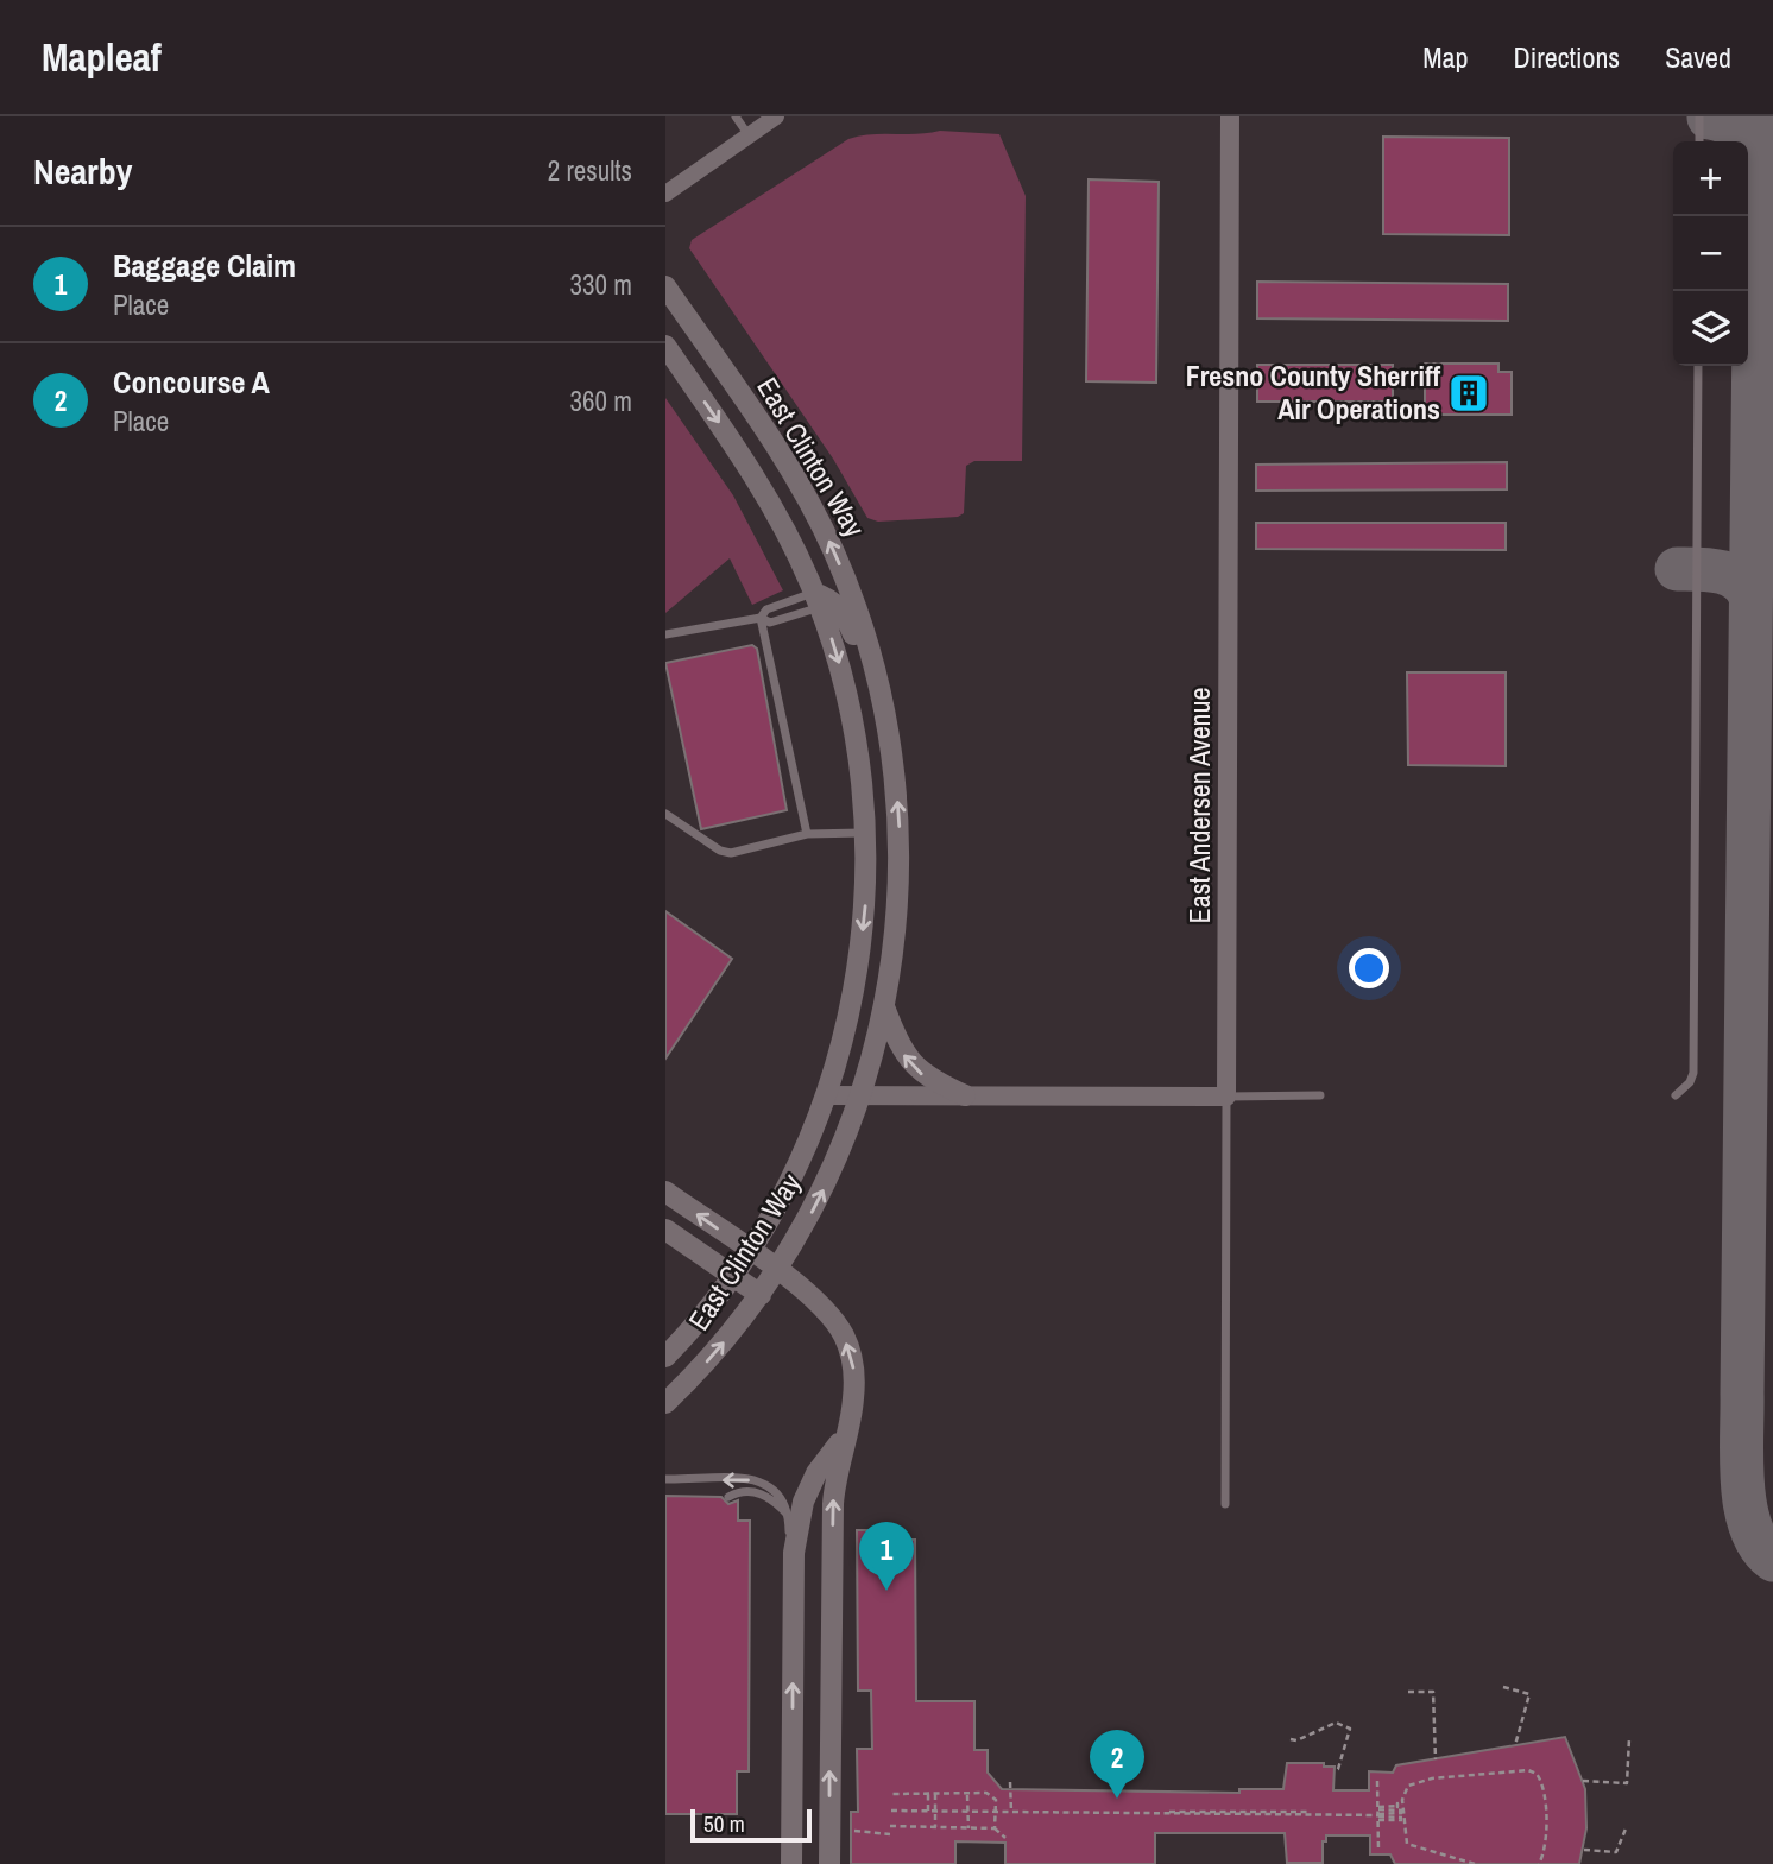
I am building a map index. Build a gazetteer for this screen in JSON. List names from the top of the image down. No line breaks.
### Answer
{"streets":{"main road":["East Clinton Way"],"street":["East Andersen Avenue"]},"places":{"building":["Fresno County Sherriff Air Operations"]},"scale_bar":"50 m","page":{"header":"Mapleaf","nav":["Map","Directions","Saved"],"heading":["Nearby","2 results"],"map_buttons":["+","−"],"list":[{"mark":"1","name":"Baggage Claim","note":"Place","value":"330 m"},{"mark":"2","name":"Concourse A","note":"Place","value":"360 m"}],"pins":["1","2"],"scale":"50 m"}}
